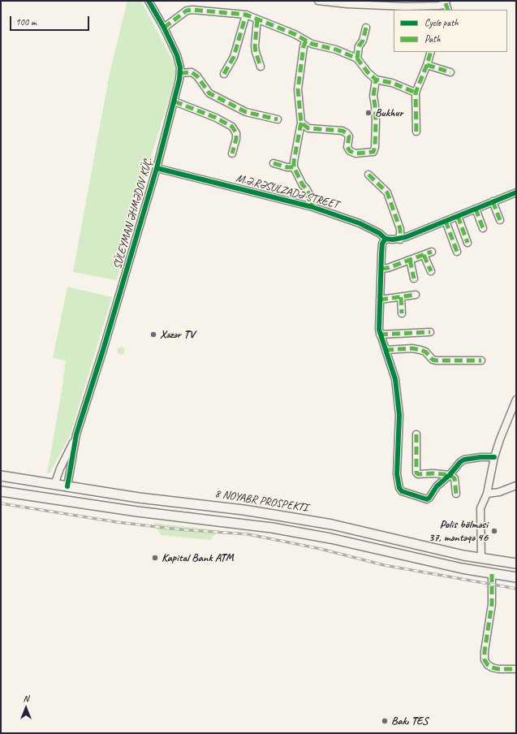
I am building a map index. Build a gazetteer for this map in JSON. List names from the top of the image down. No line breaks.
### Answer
{"streets":{"highway":["8 NOYABR PROSPEKTI"],"street":["M.Ə.RƏSULZADƏ STREET","SÜLEYMAN ƏHMƏDOV KÜÇ."]},"crossings":[["M.Ə.RƏSULZADƏ STREET","SÜLEYMAN ƏHMƏDOV KÜÇ."]],"places":["Bukhur","Xəzər TV","Polis bölməsi 37, məntəqə 46","Kapital Bank ATM","Bakı TES"],"legend":["Cycle path","Path"],"scale_bar":"100 m","north":"top"}
